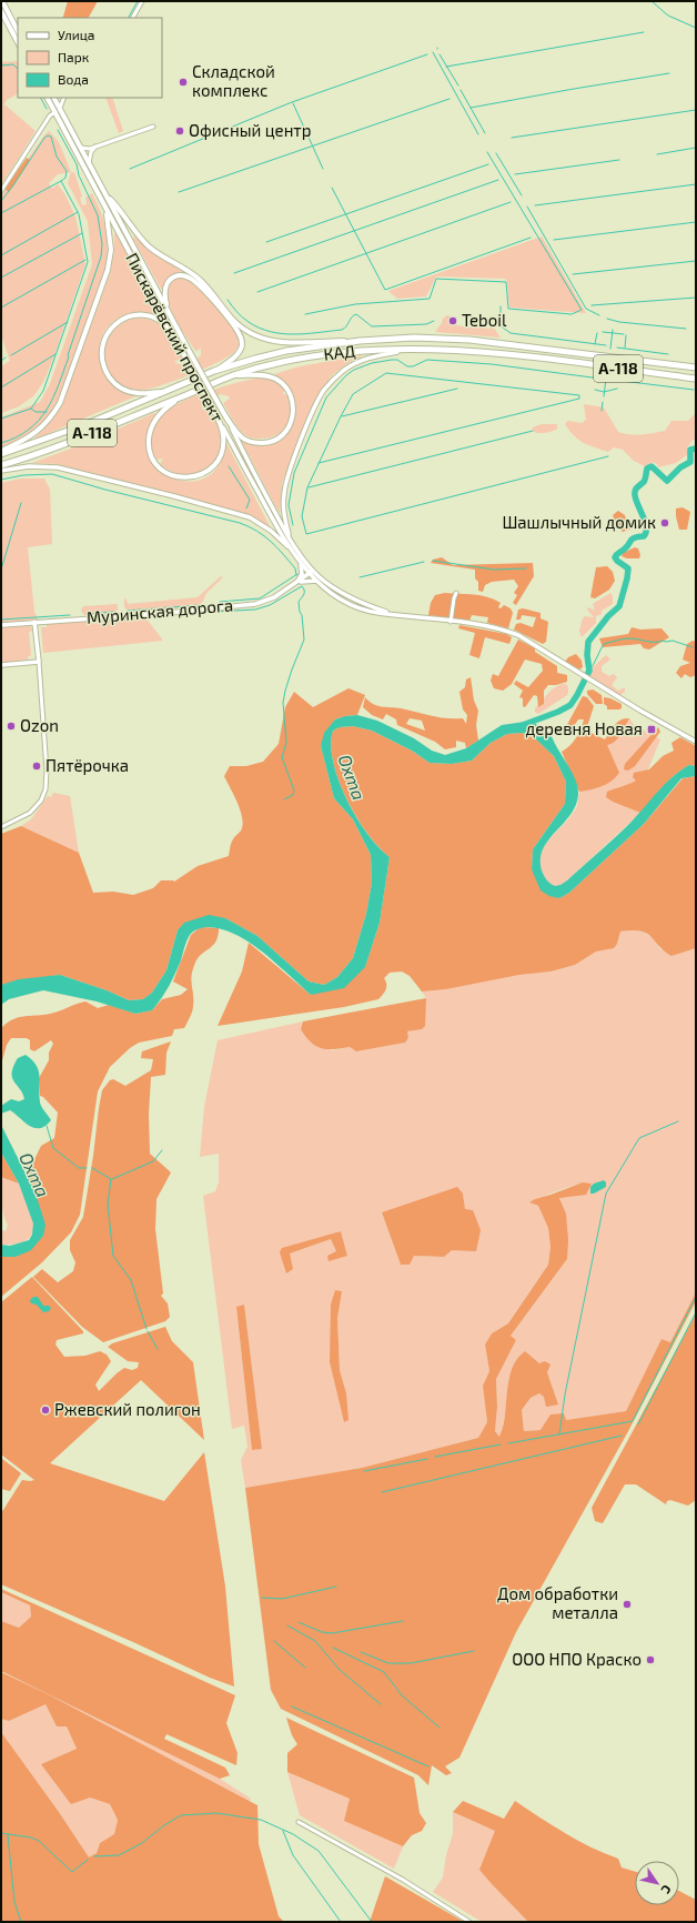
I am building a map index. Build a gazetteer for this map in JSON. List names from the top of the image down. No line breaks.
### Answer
{"streets":{"highway":["КАД","А-118"],"main road":["Пискарёвский проспект"],"street":["Муринская дорога"]},"crossings":[["Пискарёвский проспект","Муринская дорога"]],"water":["Охта"],"places":{"other":["Складской комплекс","Офисный центр","Teboil","Шашлычный домик","Ozon","Пятёрочка","Ржевский полигон","Дом обработки металла","ООО НПО Краско"],"transit":["деревня Новая"]},"legend":["Улица","Парк","Вода"],"north":"bottom right"}
